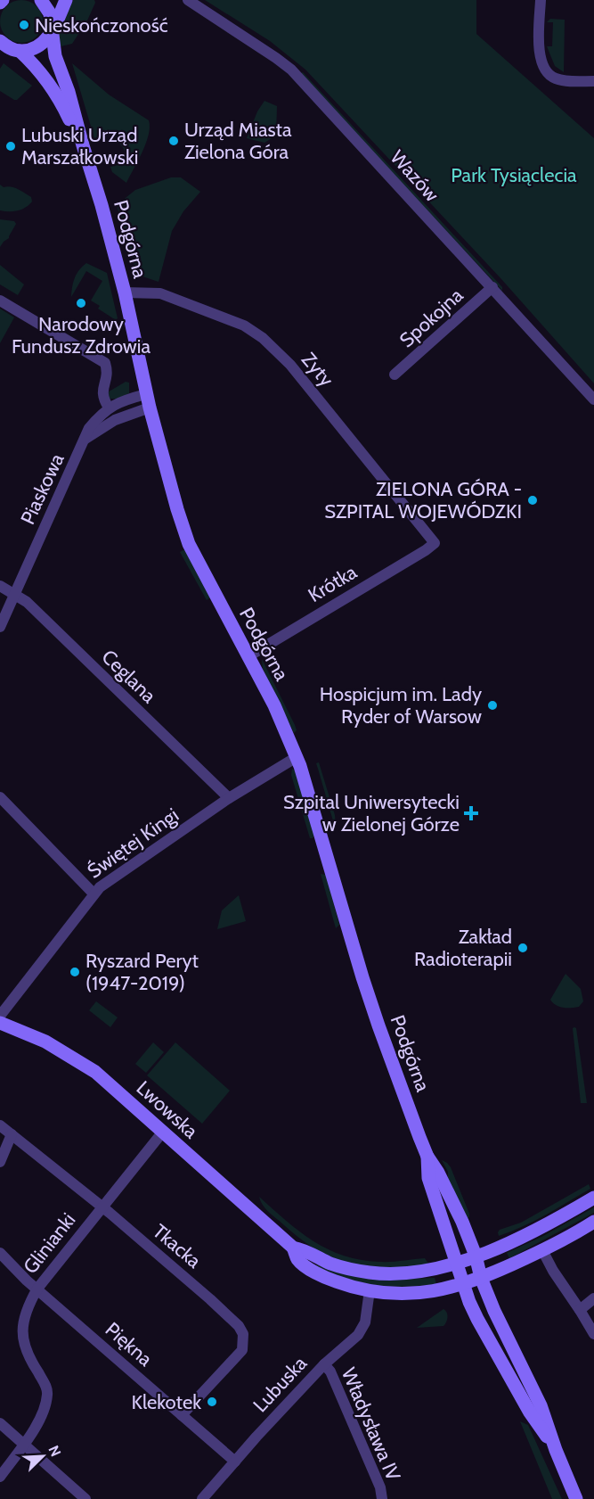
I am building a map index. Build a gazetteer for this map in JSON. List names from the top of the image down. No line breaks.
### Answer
{"streets":{"street":["Wazów","Podgórna","Spokojna","Zyty","Piaskowa","Krótka","Ceglana","Świętej Kingi","Lwowska","Glinianki","Tkacka","Piękna","Lubuska","Władysława IV"]},"crossings":[["Wazów","Spokojna"],["Podgórna","Zyty"],["Podgórna","Piaskowa"],["Podgórna","Krótka"],["Podgórna","Świętej Kingi"],["Podgórna","Lwowska"],["Zyty","Krótka"],["Piaskowa","Ceglana"],["Ceglana","Świętej Kingi"],["Lwowska","Glinianki"],["Lwowska","Lubuska"],["Glinianki","Tkacka"],["Glinianki","Piękna"],["Tkacka","Piękna"],["Piękna","Lubuska"],["Lubuska","Władysława IV"]],"parks":["Park Tysiąclecia"],"places":{"other":["Nieskończoność","Urząd Miasta Zielona Góra","Lubuski Urząd Marszałkowski","Narodowy Fundusz Zdrowia","ZIELONA GÓRA - SZPITAL WOJEWÓDZKI","Hospicjum im. Lady Ryder of Warsow","Zakład Radioterapii","Ryszard Peryt (1947-2019)","Klekotek"],"health":["Szpital Uniwersytecki w Zielonej Górze"]},"north":"top right"}
